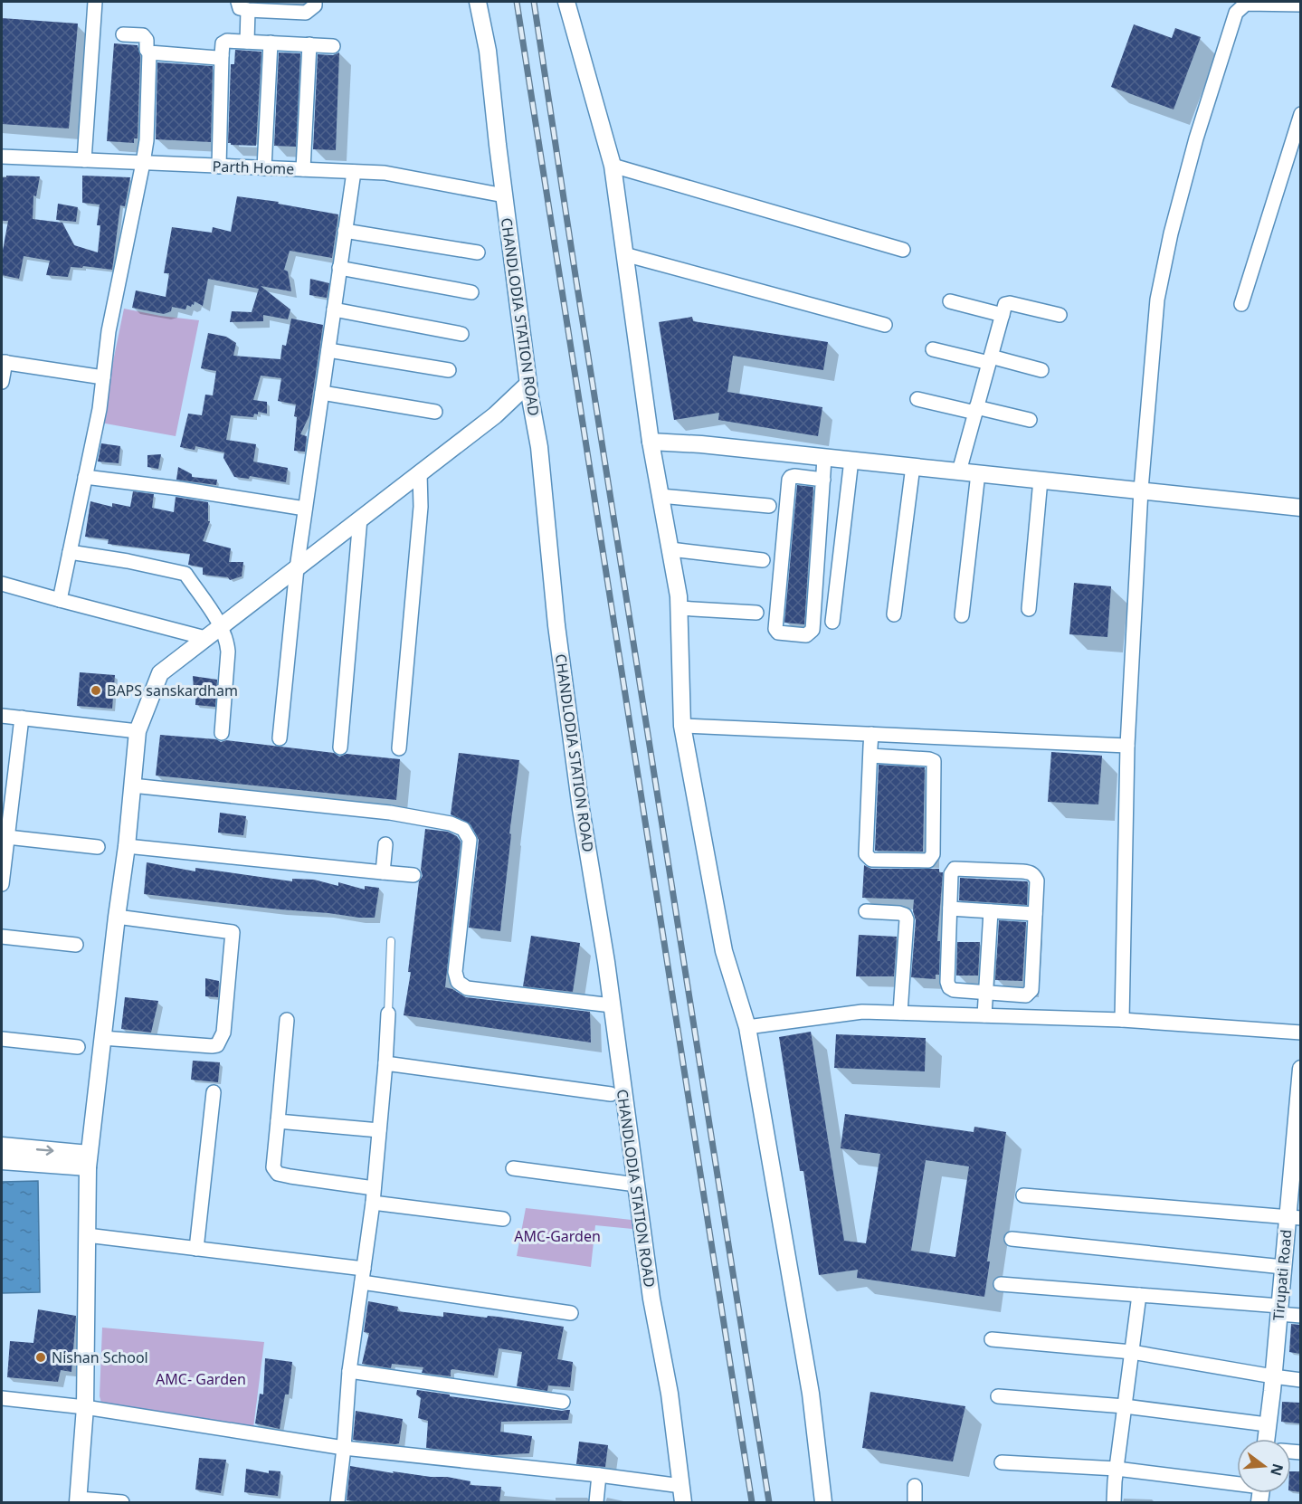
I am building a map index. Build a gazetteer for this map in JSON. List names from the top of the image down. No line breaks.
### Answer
{"streets":{"street":["Parth Home","CHANDLODIA STATION ROAD","Tirupati Road"]},"crossings":[["Parth Home","CHANDLODIA STATION ROAD"]],"parks":["AMC-Garden","AMC- Garden"],"places":["BAPS sanskardham","Nishan School"],"north":"right"}
